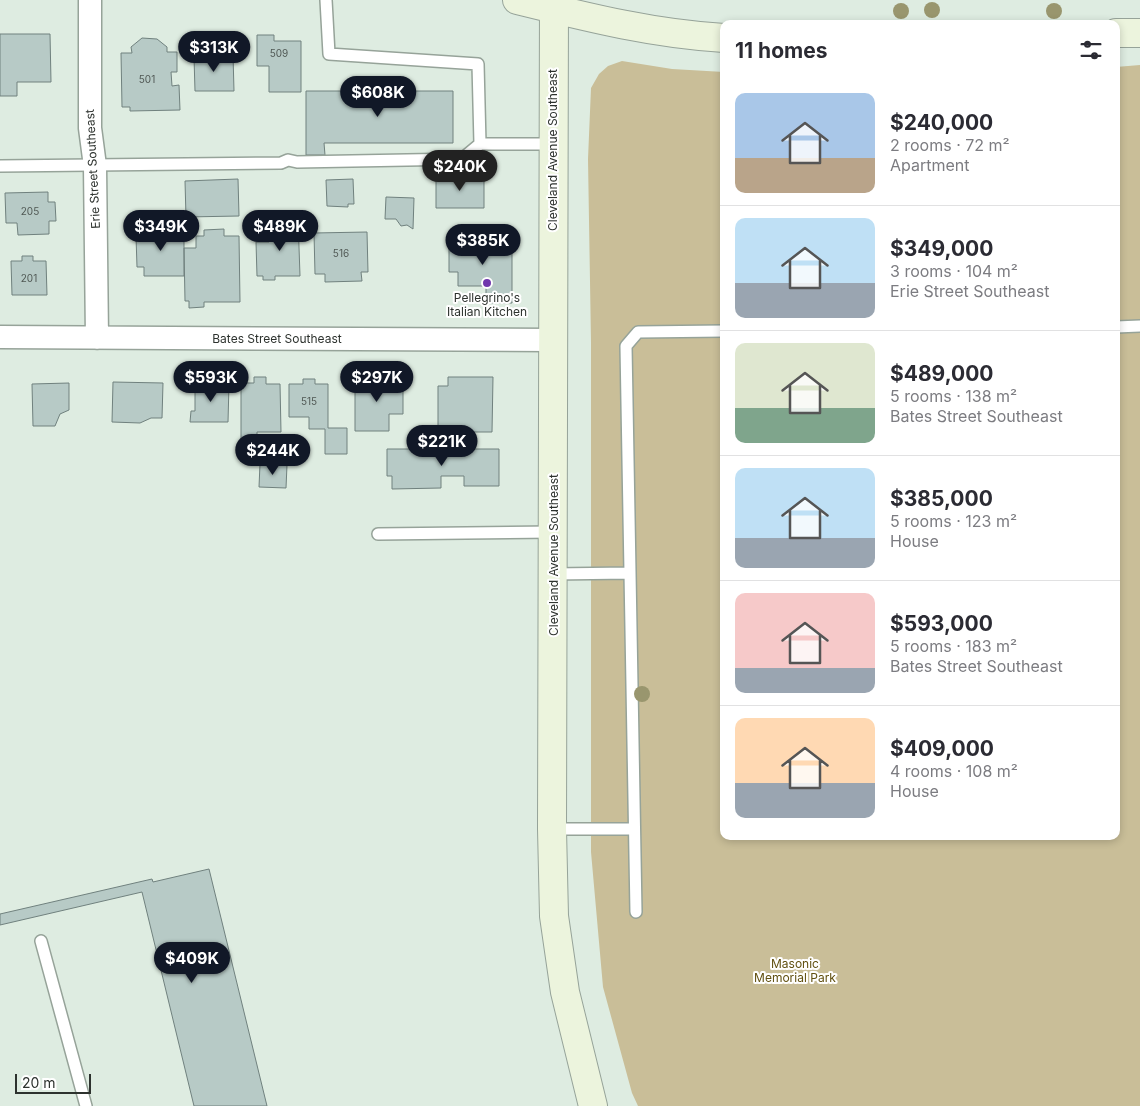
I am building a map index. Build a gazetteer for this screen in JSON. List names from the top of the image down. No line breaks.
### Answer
{"streets":{"main road":["Cleveland Avenue Southeast"],"street":["Erie Street Southeast","Bates Street Southeast"]},"crossings":[["Cleveland Avenue Southeast","Bates Street Southeast"],["Erie Street Southeast","Bates Street Southeast"]],"parks":["Masonic Memorial Park"],"places":["Pellegrino's Italian Kitchen"],"house_numbers":["509","501","205","516","201","515"],"scale_bar":"20 m","page":{"heading":"11 homes","price":["$313K","$608K","$240K","$349K","$489K","$385K","$593K","$297K","$221K","$244K","$409K"],"list":[{"name":"$240,000","note":"2 rooms · 72 m² · Apartment"},{"name":"$349,000","note":"3 rooms · 104 m² · Erie Street Southeast"},{"name":"$489,000","note":"5 rooms · 138 m² · Bates Street Southeast"},{"name":"$385,000","note":"5 rooms · 123 m² · House"},{"name":"$593,000","note":"5 rooms · 183 m² · Bates Street Southeast"},{"name":"$409,000","note":"4 rooms · 108 m² · House"}],"scale":"20 m"}}
